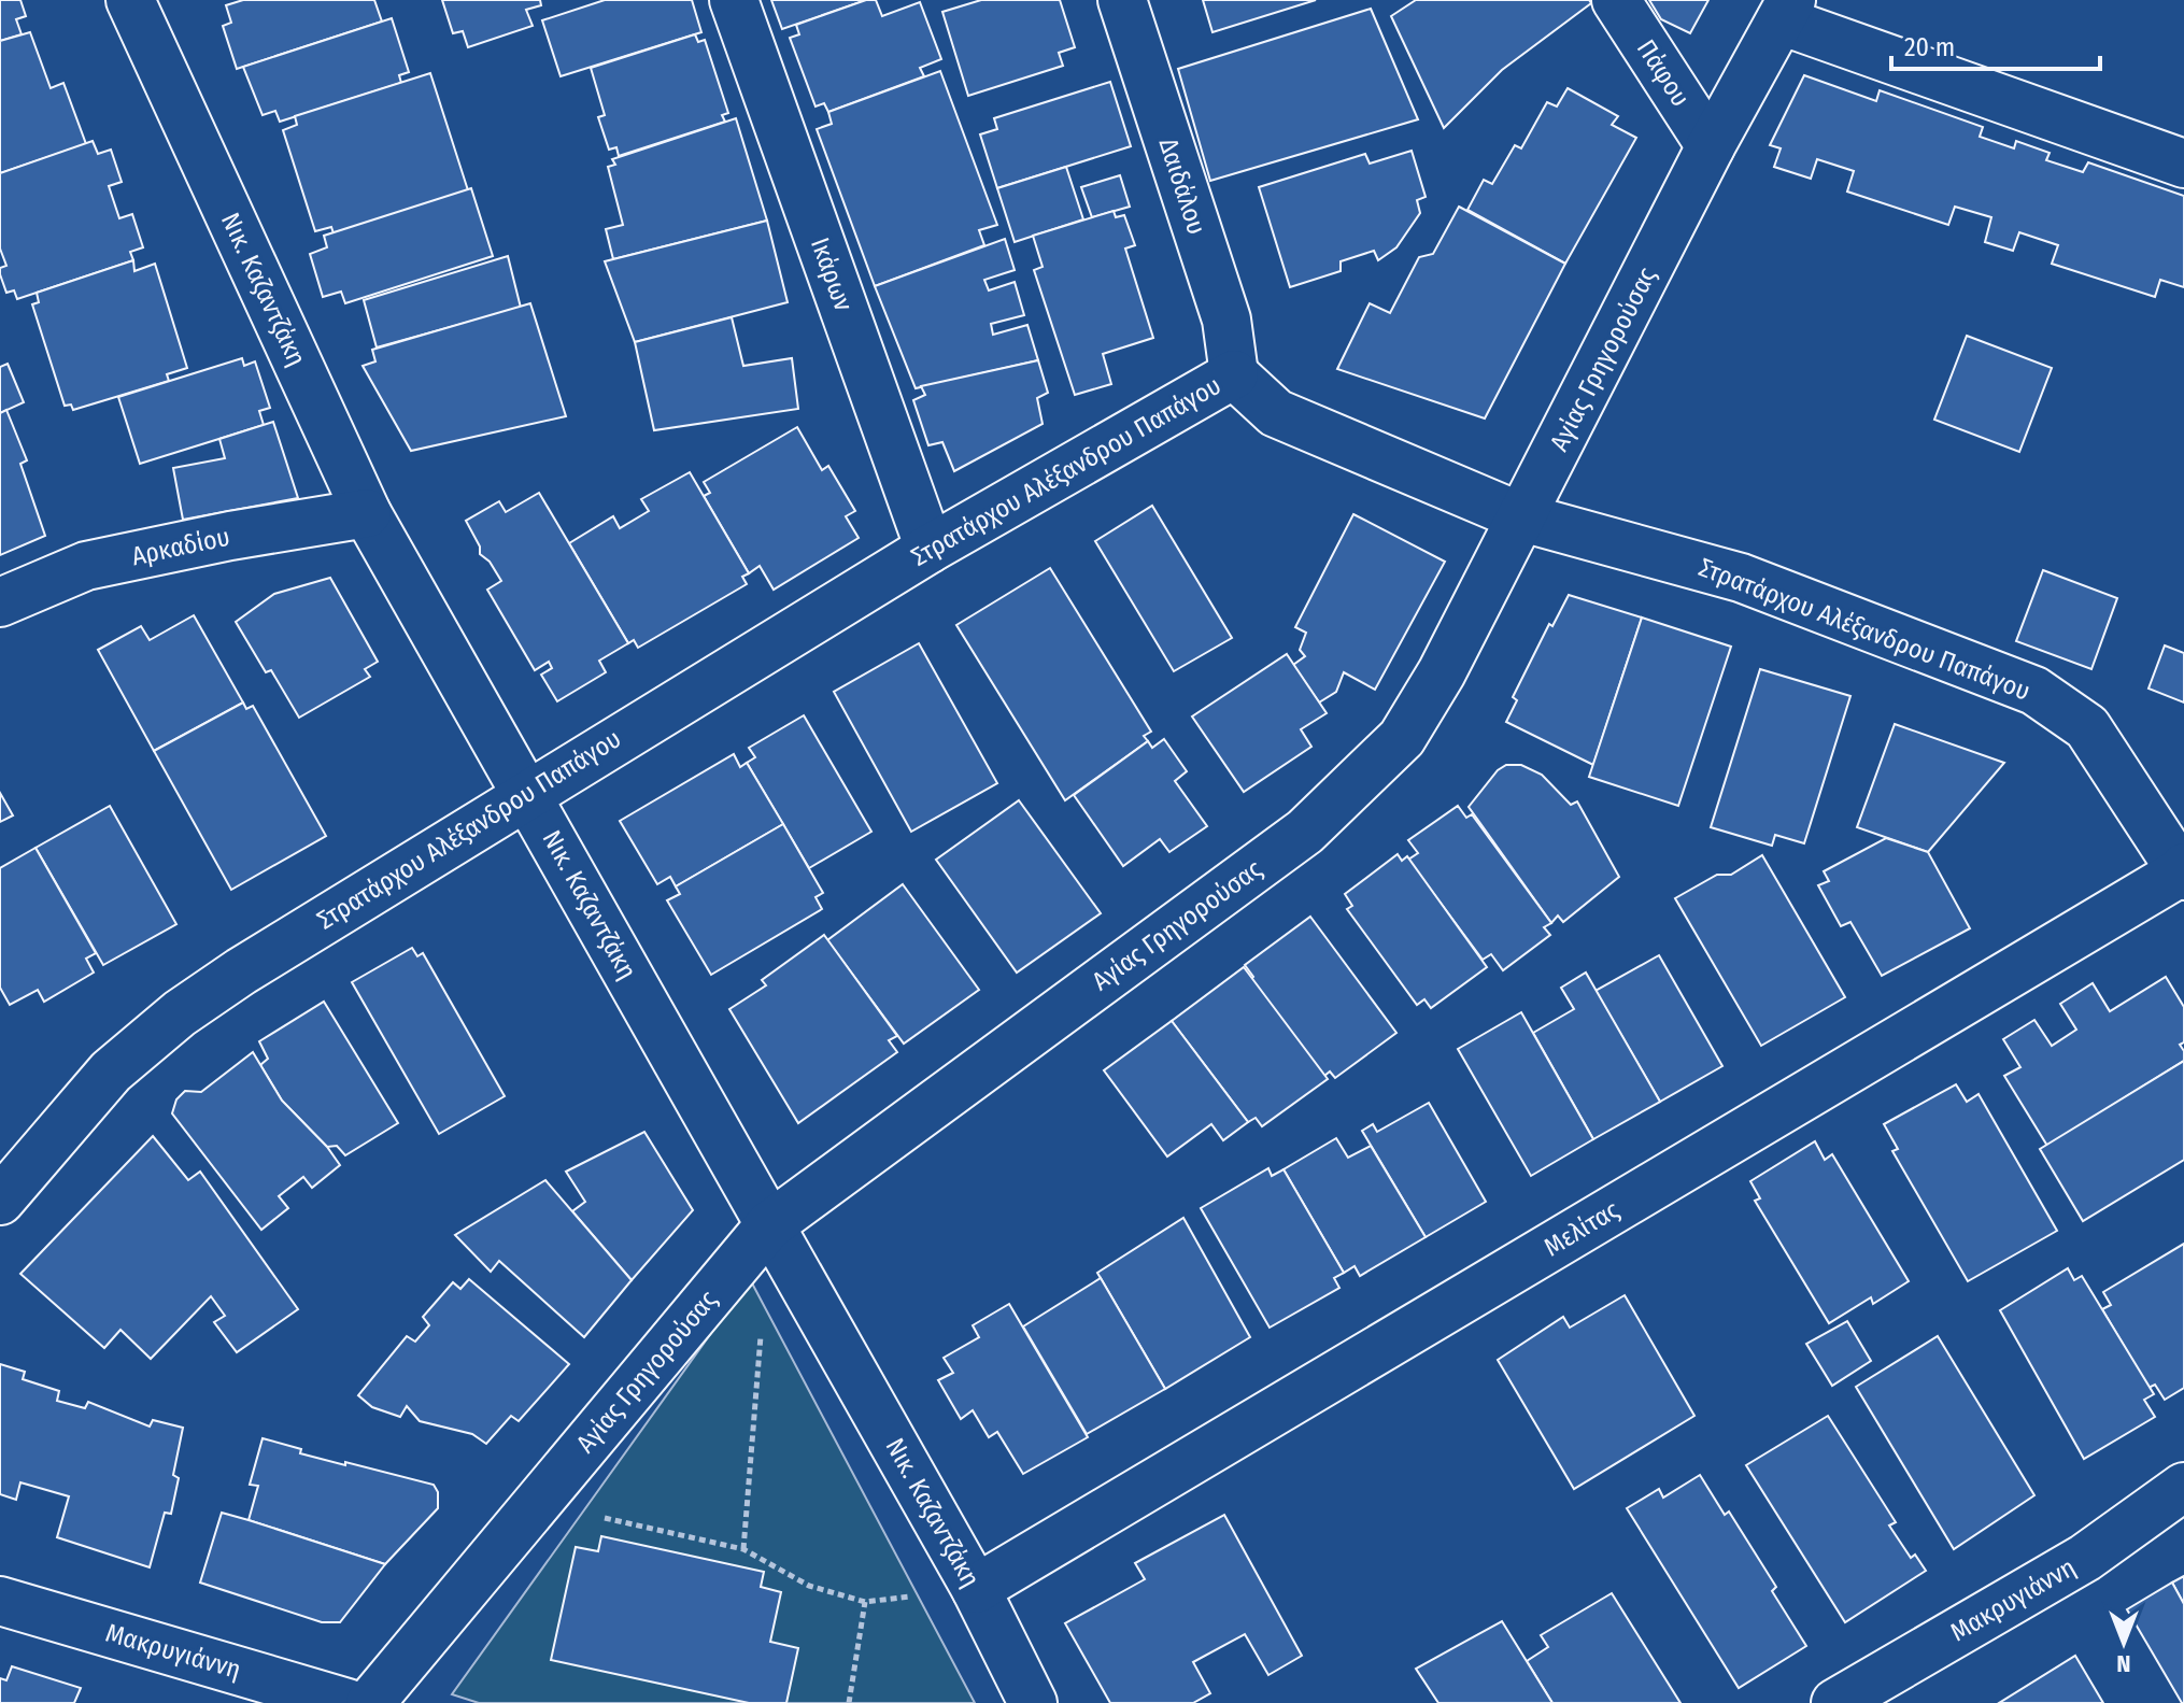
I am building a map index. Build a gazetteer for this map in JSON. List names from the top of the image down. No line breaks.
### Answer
{"streets":{"street":["Πάφου","Δαιδάλου","Ικάρων","Νικ. Καζαντζάκη","Αγίας Γρηγορούσας","Στρατάρχου Αλέξανδρου Παπάγου","Αρκαδίου","Μελίτας","Μακρυγιάννη"]},"crossings":[["Πάφου","Αγίας Γρηγορούσας"],["Δαιδάλου","Στρατάρχου Αλέξανδρου Παπάγου"],["Ικάρων","Στρατάρχου Αλέξανδρου Παπάγου"],["Νικ. Καζαντζάκη","Αγίας Γρηγορούσας"],["Νικ. Καζαντζάκη","Στρατάρχου Αλέξανδρου Παπάγου"],["Νικ. Καζαντζάκη","Αρκαδίου"],["Νικ. Καζαντζάκη","Μελίτας"],["Αγίας Γρηγορούσας","Στρατάρχου Αλέξανδρου Παπάγου"],["Στρατάρχου Αλέξανδρου Παπάγου","Μελίτας"]],"scale_bar":"20 m","north":"bottom"}
